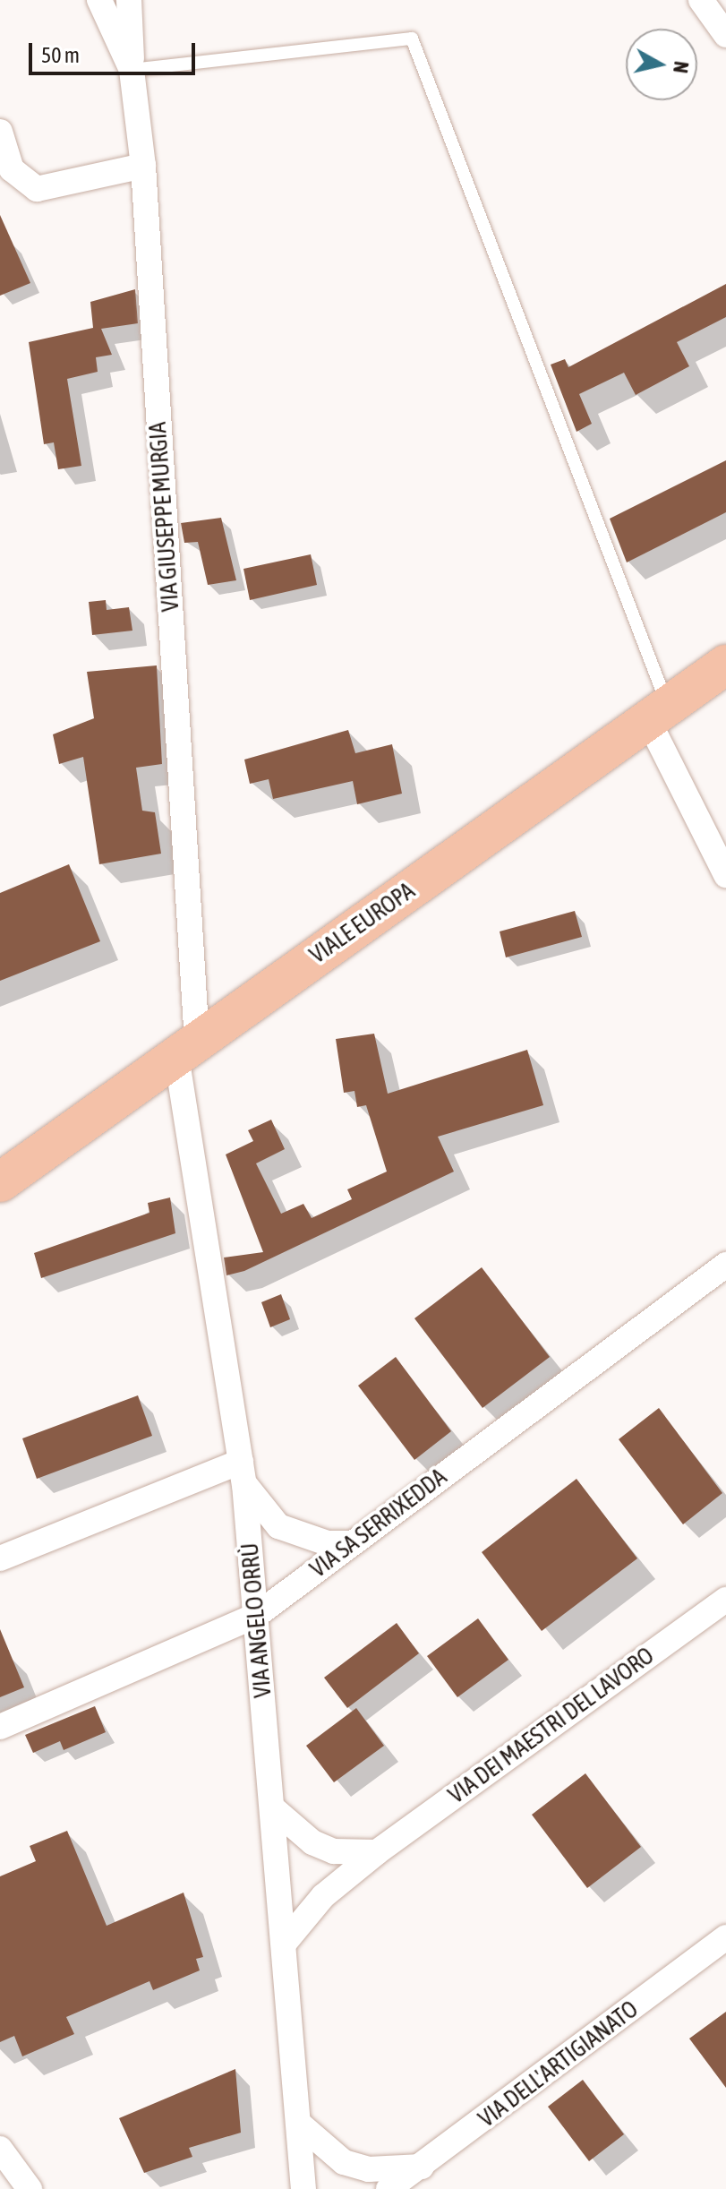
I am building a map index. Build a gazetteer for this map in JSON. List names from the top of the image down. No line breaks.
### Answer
{"streets":{"main road":["VIALE EUROPA"],"street":["VIA GIUSEPPE MURGIA","VIA SA SERRIXEDDA","VIA ANGELO ORRÙ","VIA DEI MAESTRI DEL LAVORO","VIA DELL'ARTIGIANATO"]},"crossings":[["VIA GIUSEPPE MURGIA","VIALE EUROPA"],["VIA GIUSEPPE MURGIA","VIA ANGELO ORRÙ"],["VIALE EUROPA","VIA ANGELO ORRÙ"],["VIA SA SERRIXEDDA","VIA ANGELO ORRÙ"],["VIA ANGELO ORRÙ","VIA DEI MAESTRI DEL LAVORO"]],"scale_bar":"50 m","north":"right"}
